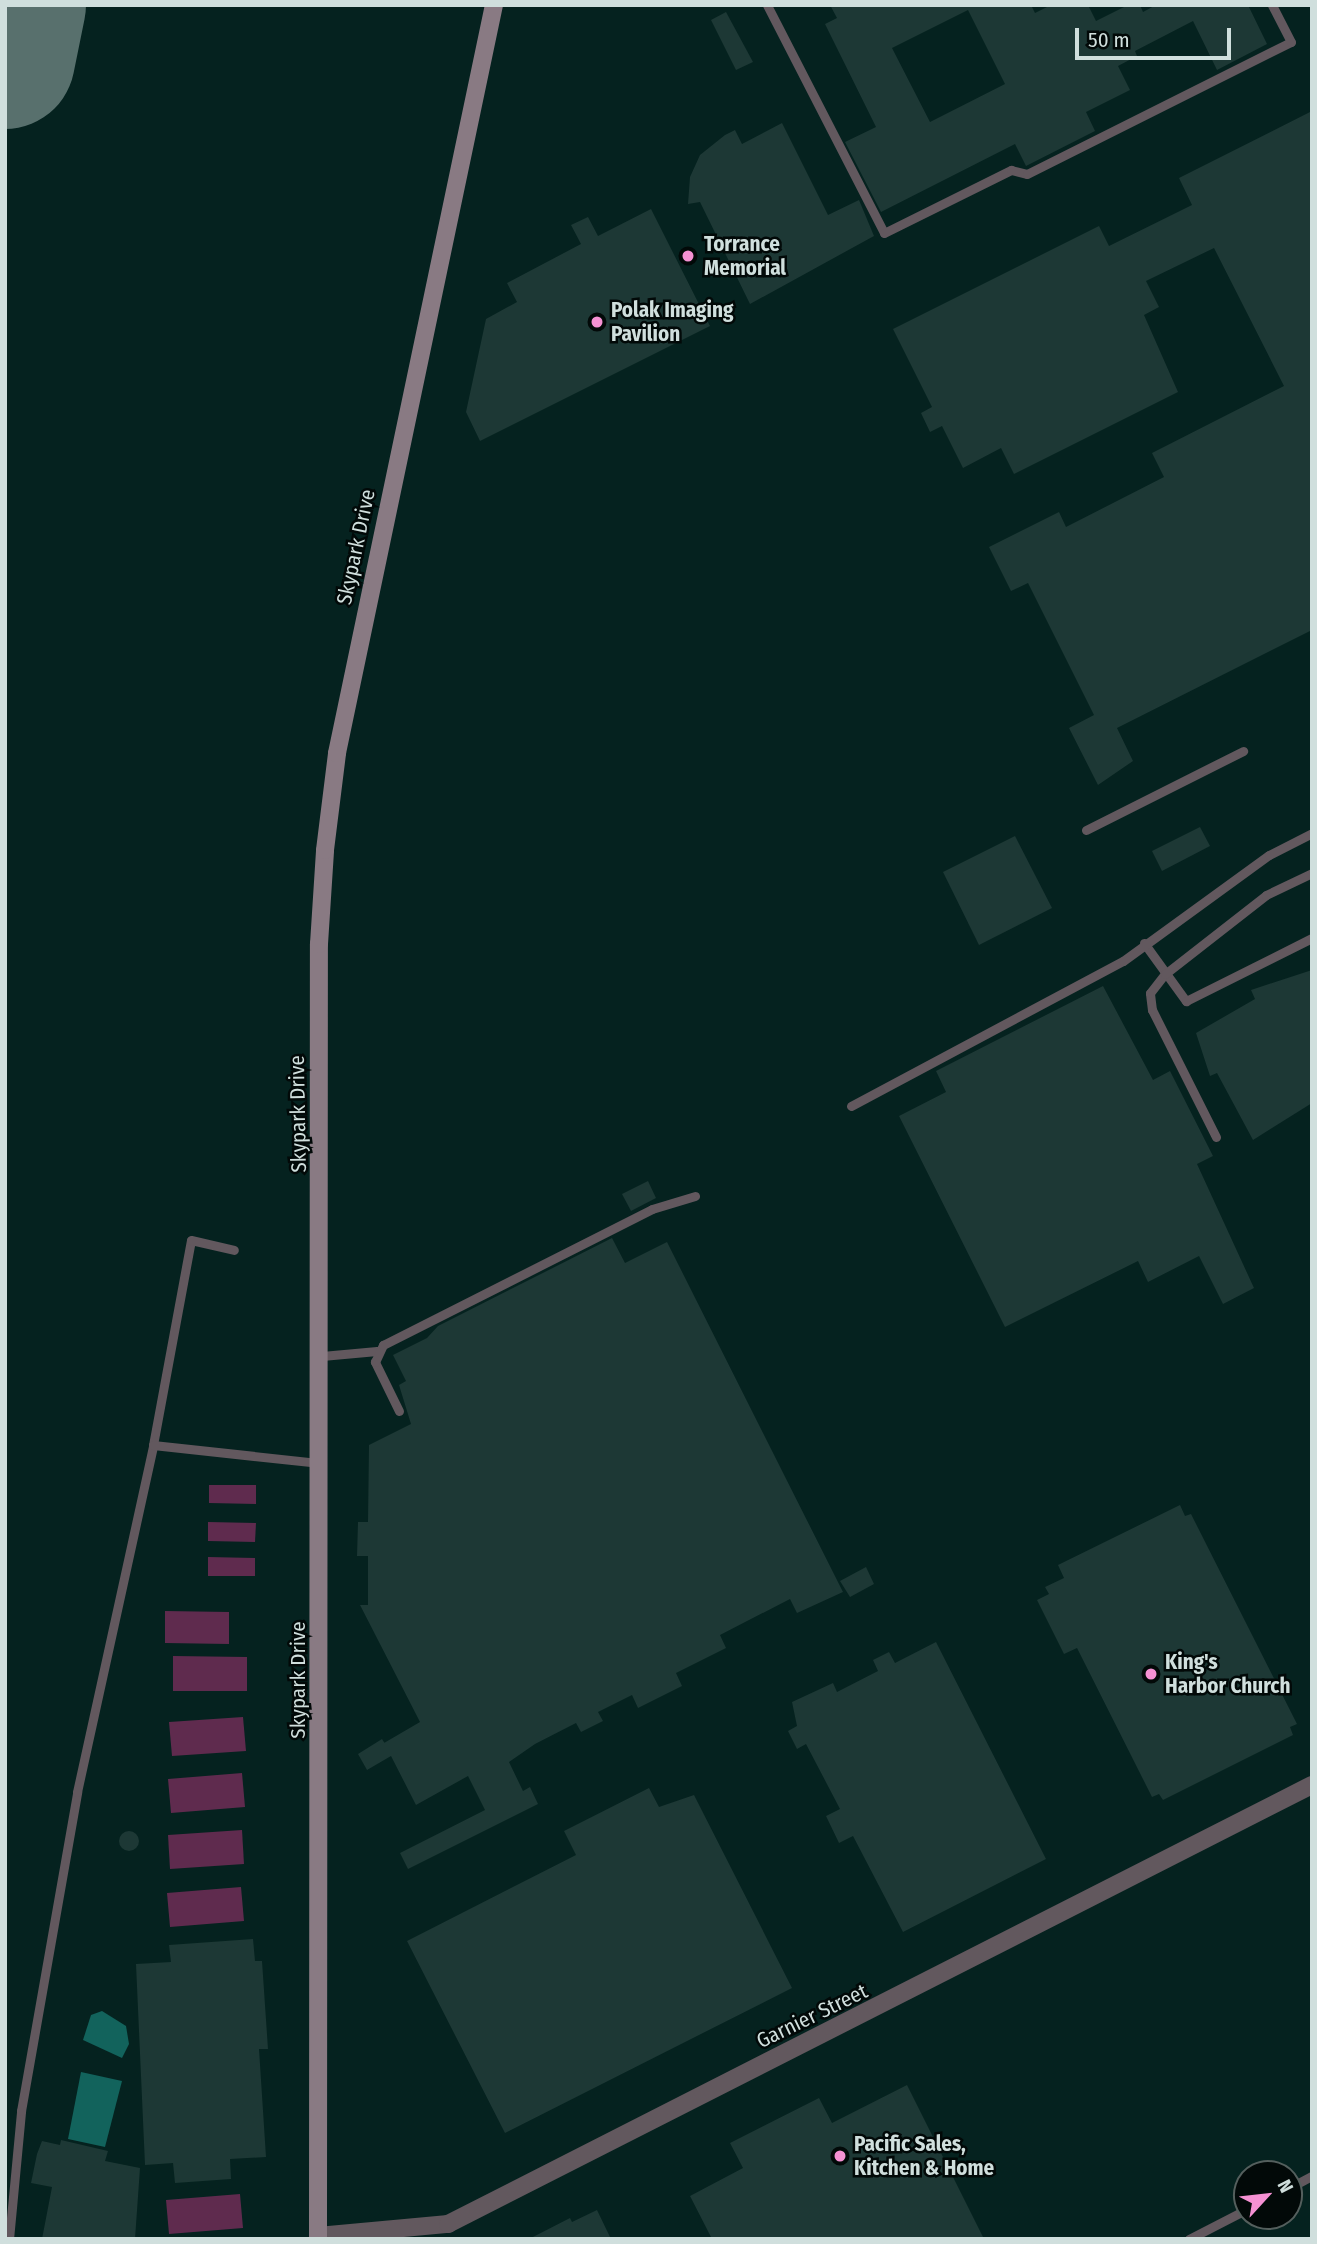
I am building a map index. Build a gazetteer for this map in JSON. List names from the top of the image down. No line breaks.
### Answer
{"streets":{"main road":["Skypark Drive"],"street":["Garnier Street"]},"crossings":[["Skypark Drive","Garnier Street"]],"places":["Torrance Memorial","Polak Imaging Pavilion","King's Harbor Church","Pacific Sales, Kitchen & Home"],"scale_bar":"50 m","north":"top right"}
